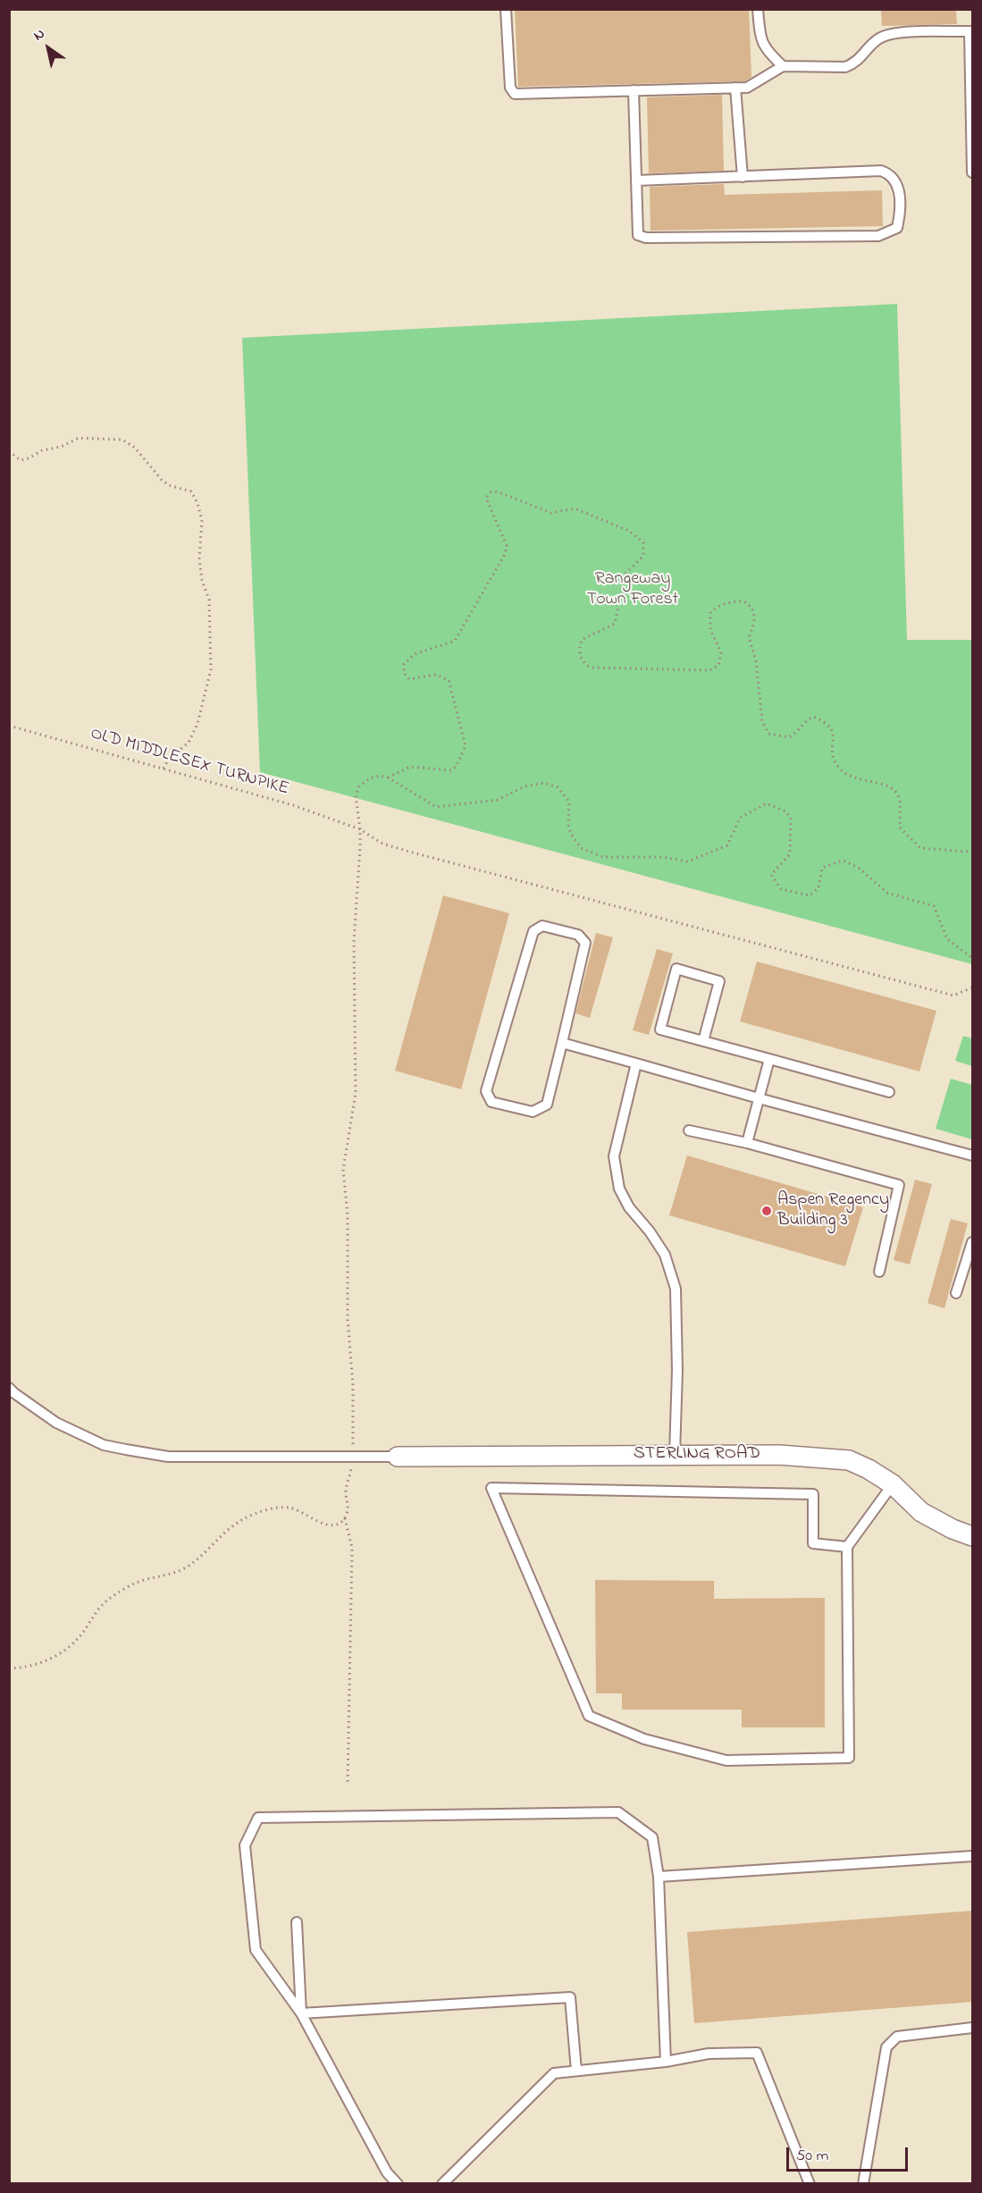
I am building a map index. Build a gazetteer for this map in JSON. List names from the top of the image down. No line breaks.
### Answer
{"streets":{"street":["STERLING ROAD"],"path":["OLD MIDDLESEX TURNPIKE"]},"parks":["Rangeway Town Forest"],"places":["Aspen Regency Building 3"],"scale_bar":"50 m","north":"top left"}
